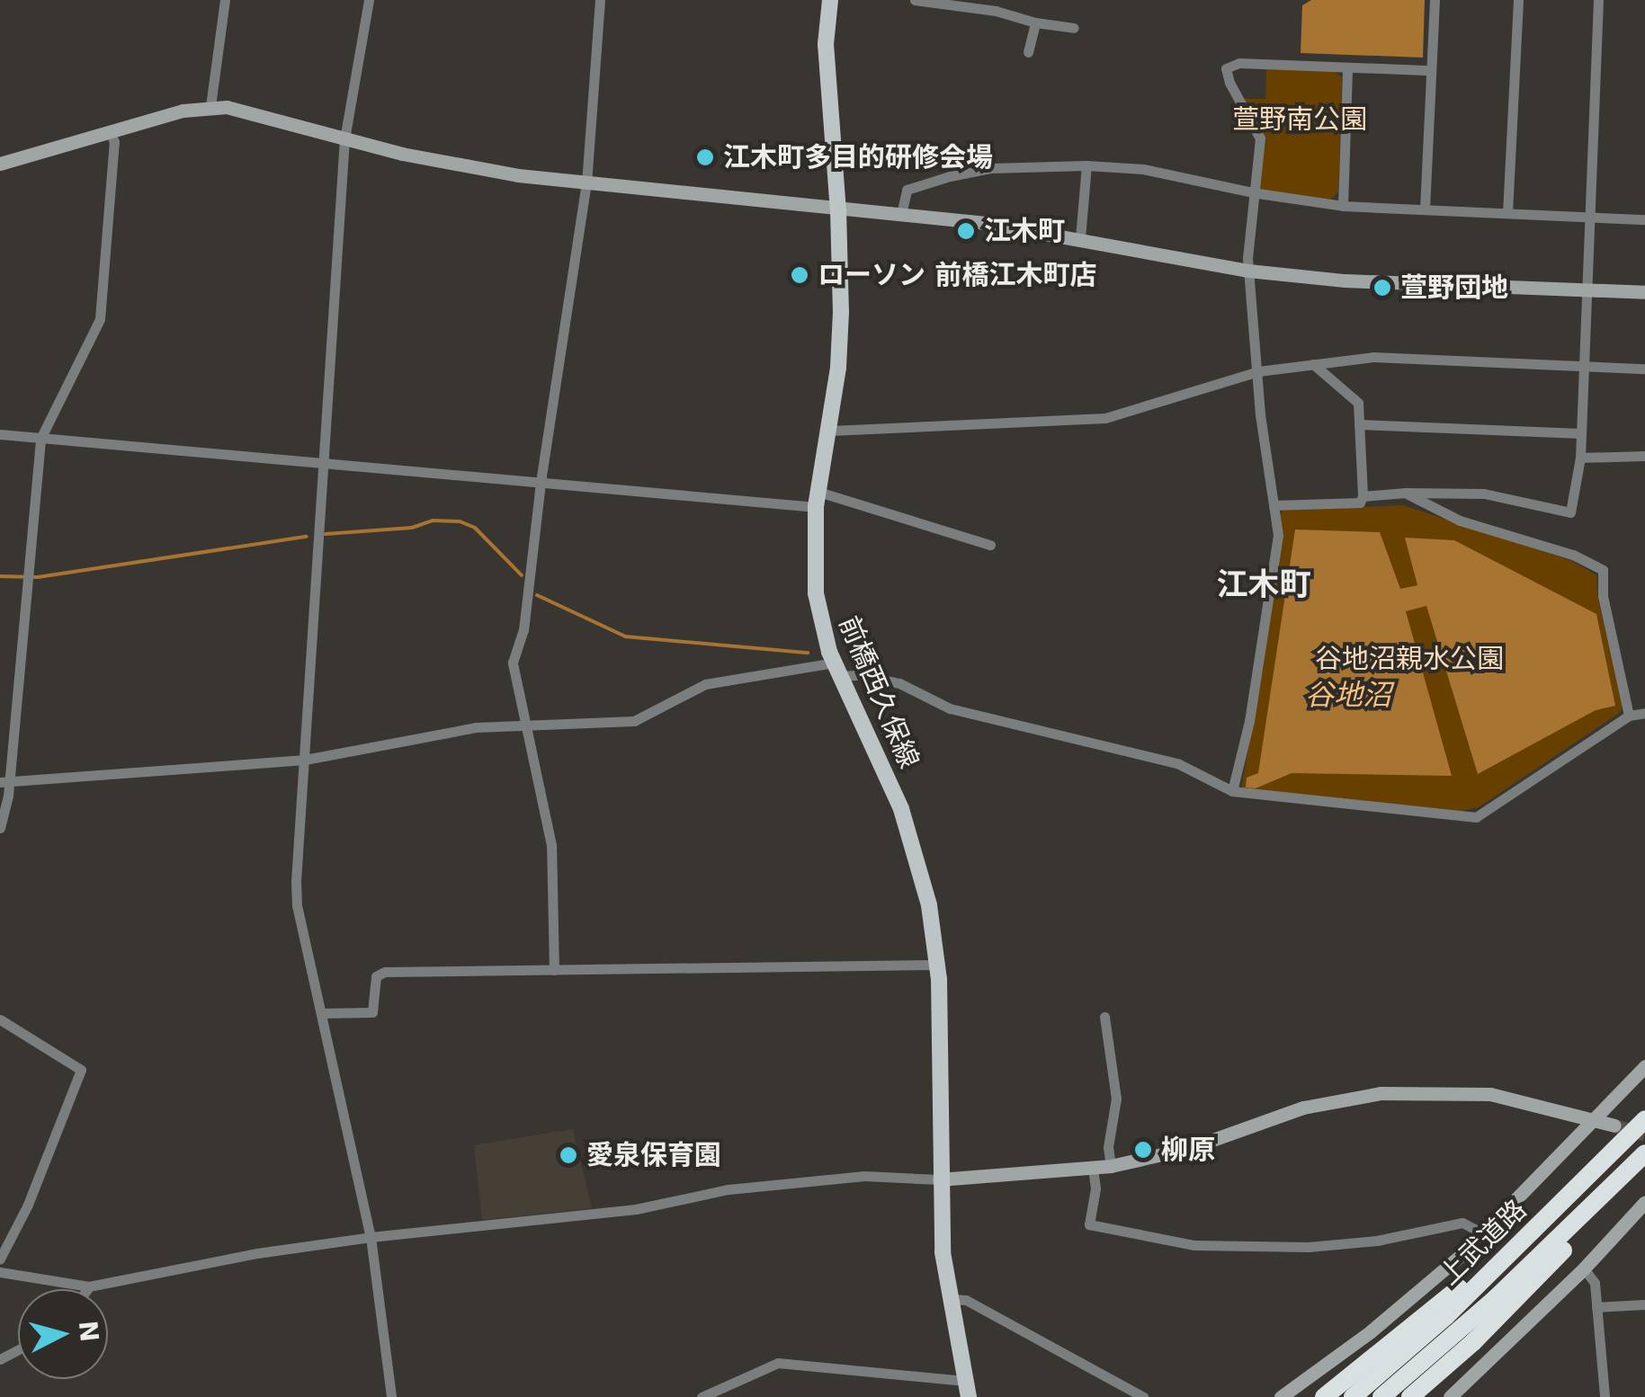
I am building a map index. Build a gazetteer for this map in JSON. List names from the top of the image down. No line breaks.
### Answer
{"streets":{"highway":["上武道路"],"main road":["前橋西久保線"]},"districts":["江木町"],"water":["谷地沼"],"parks":["萱野南公園","谷地沼親水公園"],"places":["江木町多目的研修会場","江木町","ローソン 前橋江木町店","萱野団地","柳原","愛泉保育園"],"north":"right"}
